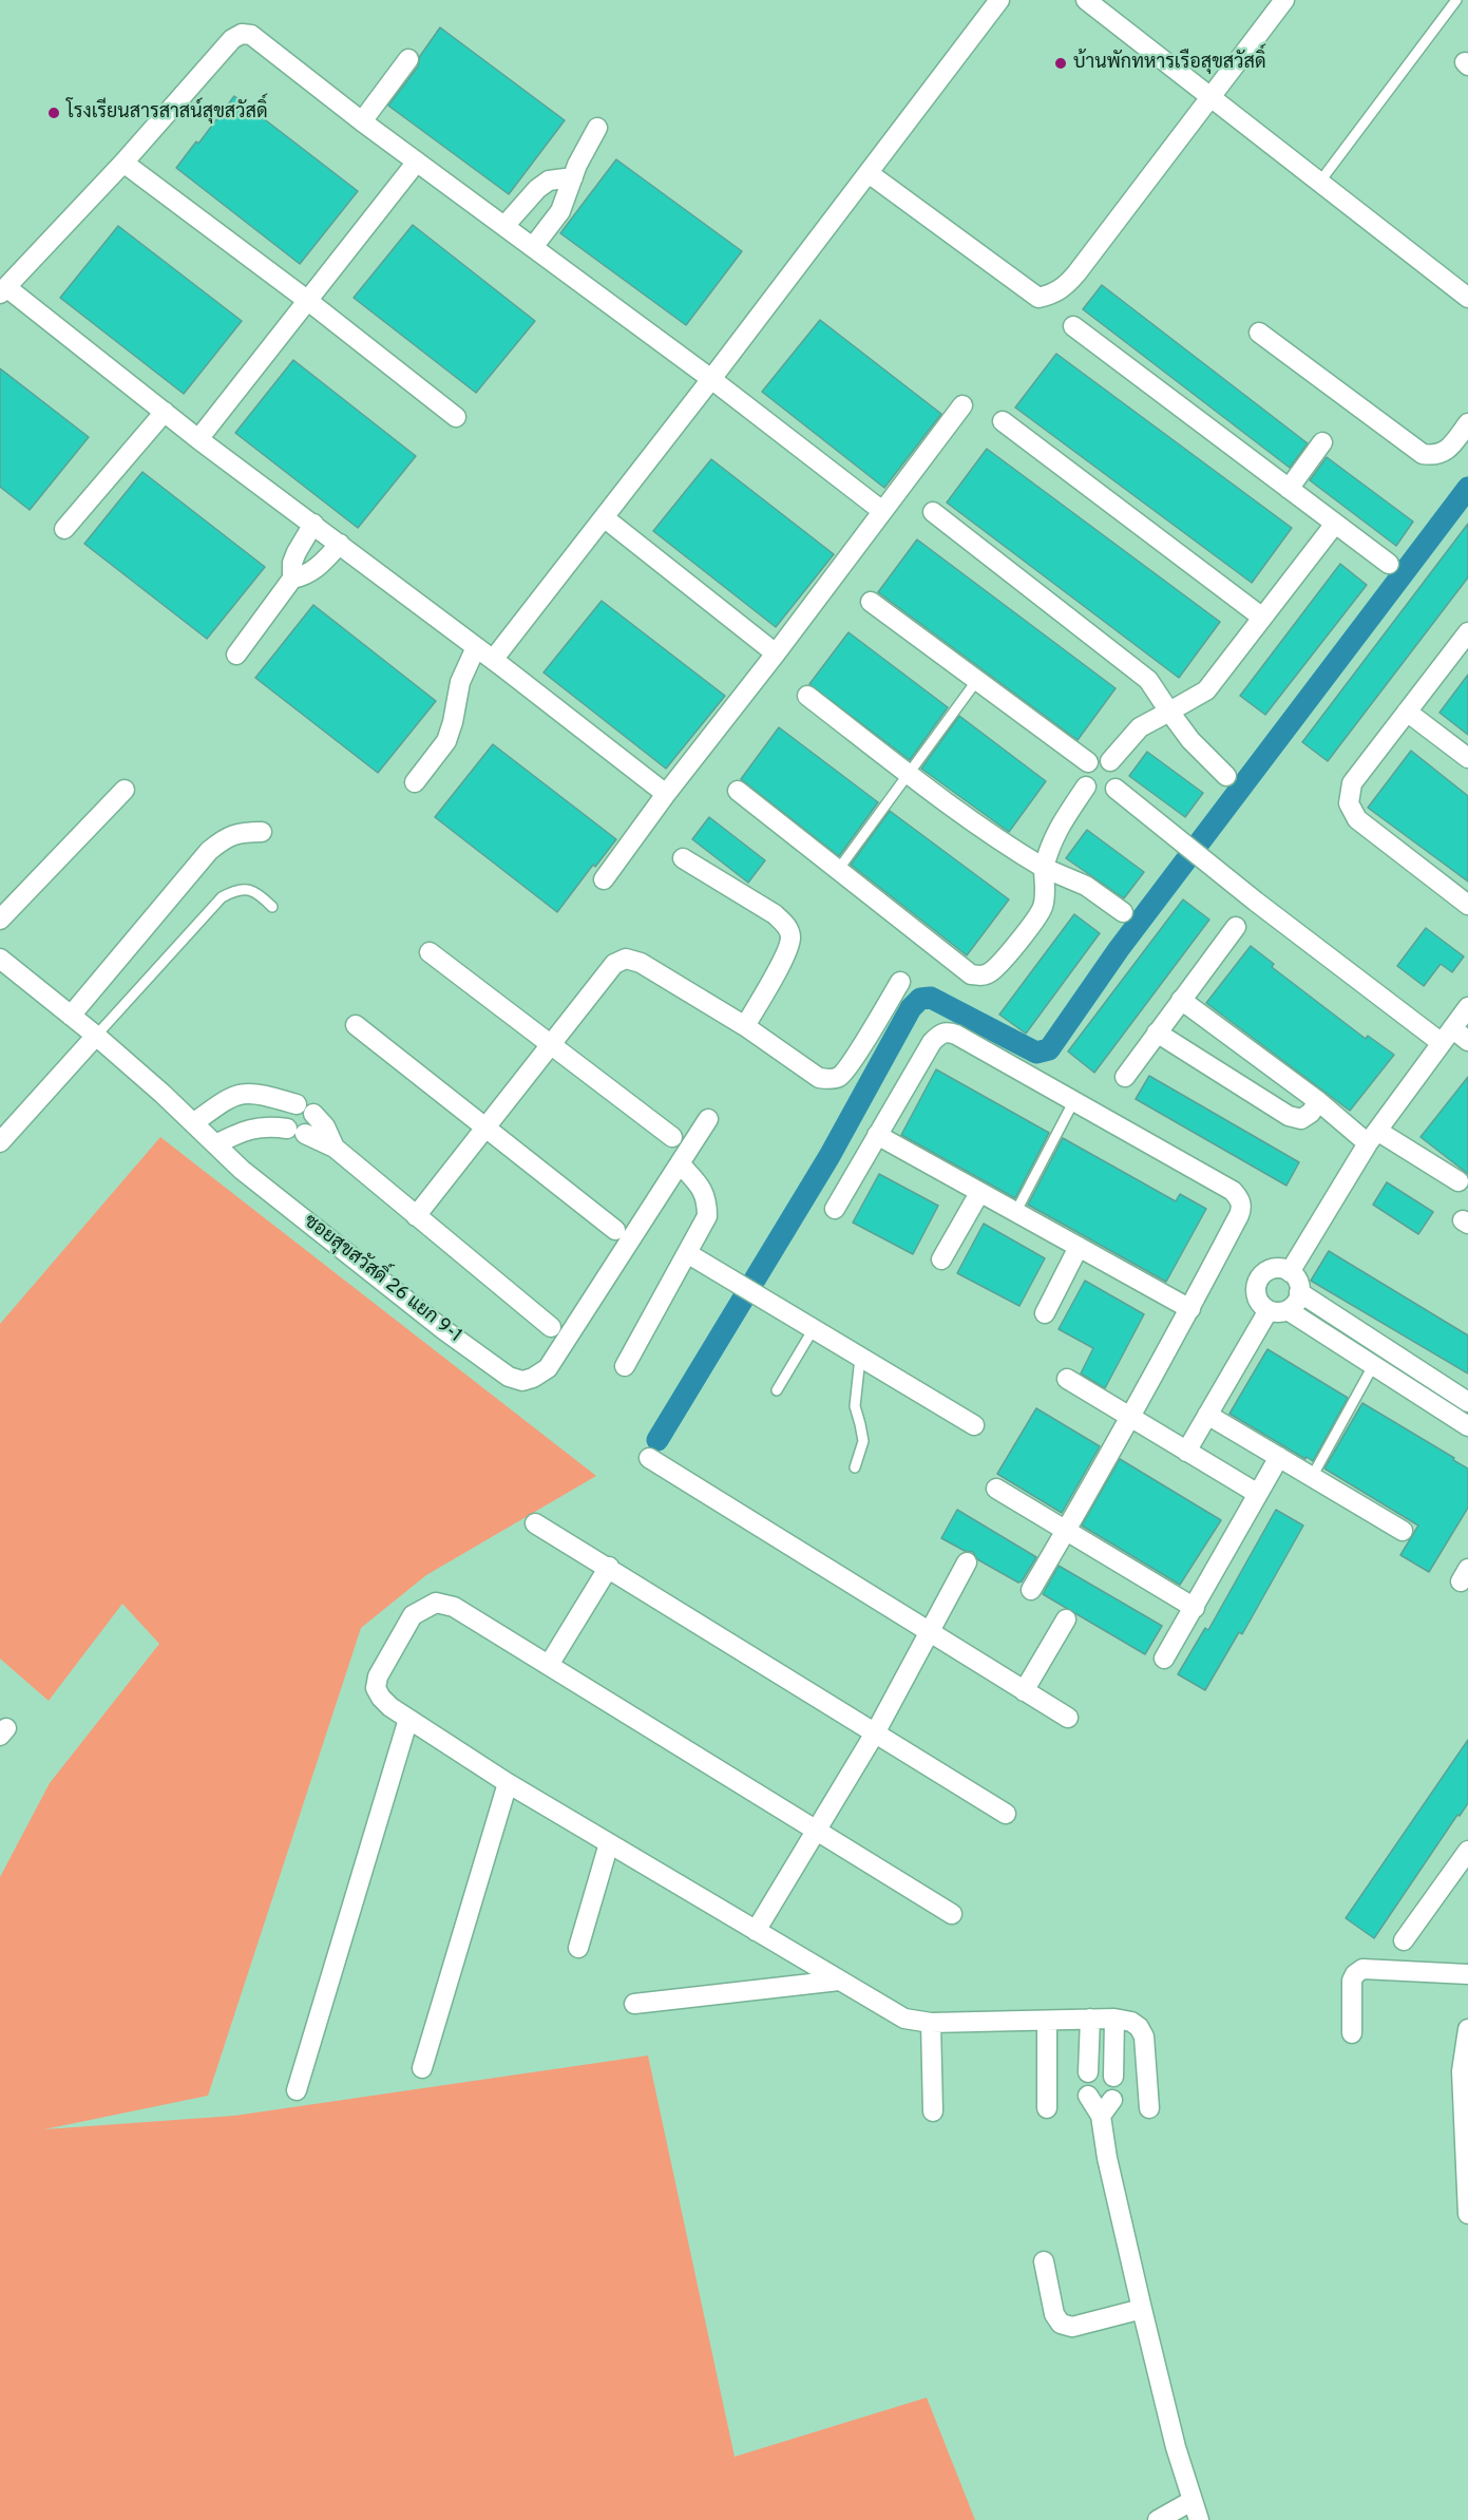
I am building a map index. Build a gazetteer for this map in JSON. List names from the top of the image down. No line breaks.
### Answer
{"streets":{"street":["ซอยสุขสวัสดิ์ 26 แยก 9-1"]},"places":["บ้านพักทหารเรือสุขสวัสดิ์","โรงเรียนสารสาสน์สุขสวัสดิ์"]}
